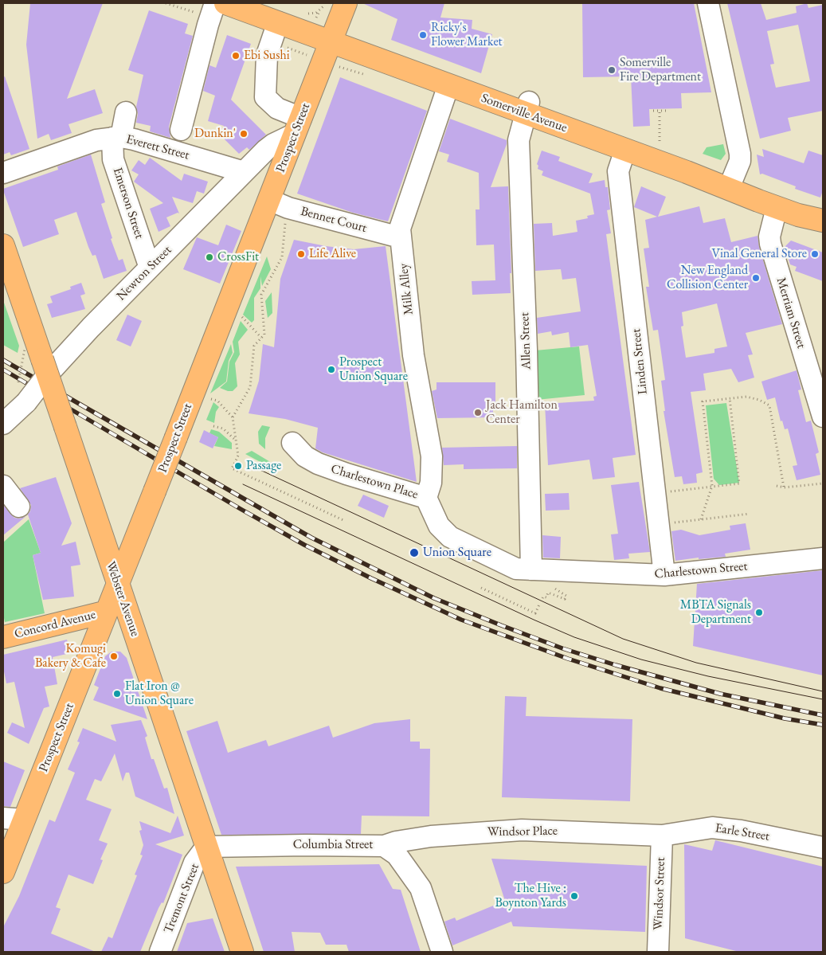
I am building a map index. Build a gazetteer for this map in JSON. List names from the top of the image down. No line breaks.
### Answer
{"streets":{"main road":["Somerville Avenue","Prospect Street","Webster Avenue","Concord Avenue"],"street":["Everett Street","Emerson Street","Bennet Court","Newton Street","Milk Alley","Merriam Street","Allen Street","Linden Street","Charlestown Place","Charlestown Street","Windsor Place","Earle Street","Columbia Street","Windsor Street","Tremont Street"]},"crossings":[["Somerville Avenue","Prospect Street"],["Somerville Avenue","Milk Alley"],["Somerville Avenue","Merriam Street"],["Somerville Avenue","Allen Street"],["Somerville Avenue","Linden Street"],["Prospect Street","Bennet Court"],["Prospect Street","Newton Street"],["Prospect Street","Webster Avenue"],["Prospect Street","Concord Avenue"],["Everett Street","Emerson Street"],["Everett Street","Newton Street"],["Emerson Street","Newton Street"],["Bennet Court","Milk Alley"],["Newton Street","Webster Avenue"],["Milk Alley","Charlestown Place"],["Allen Street","Charlestown Place"],["Allen Street","Charlestown Street"],["Linden Street","Charlestown Street"],["Charlestown Place","Charlestown Street"],["Webster Avenue","Columbia Street"],["Webster Avenue","Tremont Street"],["Windsor Place","Earle Street"],["Windsor Place","Columbia Street"],["Windsor Place","Windsor Street"],["Earle Street","Windsor Street"],["Columbia Street","Tremont Street"]],"places":["Ricky's Flower Market","Ebi Sushi","Somerville Fire Department","Dunkin'","Life Alive","Vinal General Store","CrossFit","New England Collision Center","Prospect Union Square","Jack Hamilton Center","Passage","Union Square","MBTA Signals Department","Komugi Bakery & Cafe","Flat Iron @ Union Square","The Hive : Boynton Yards"]}
